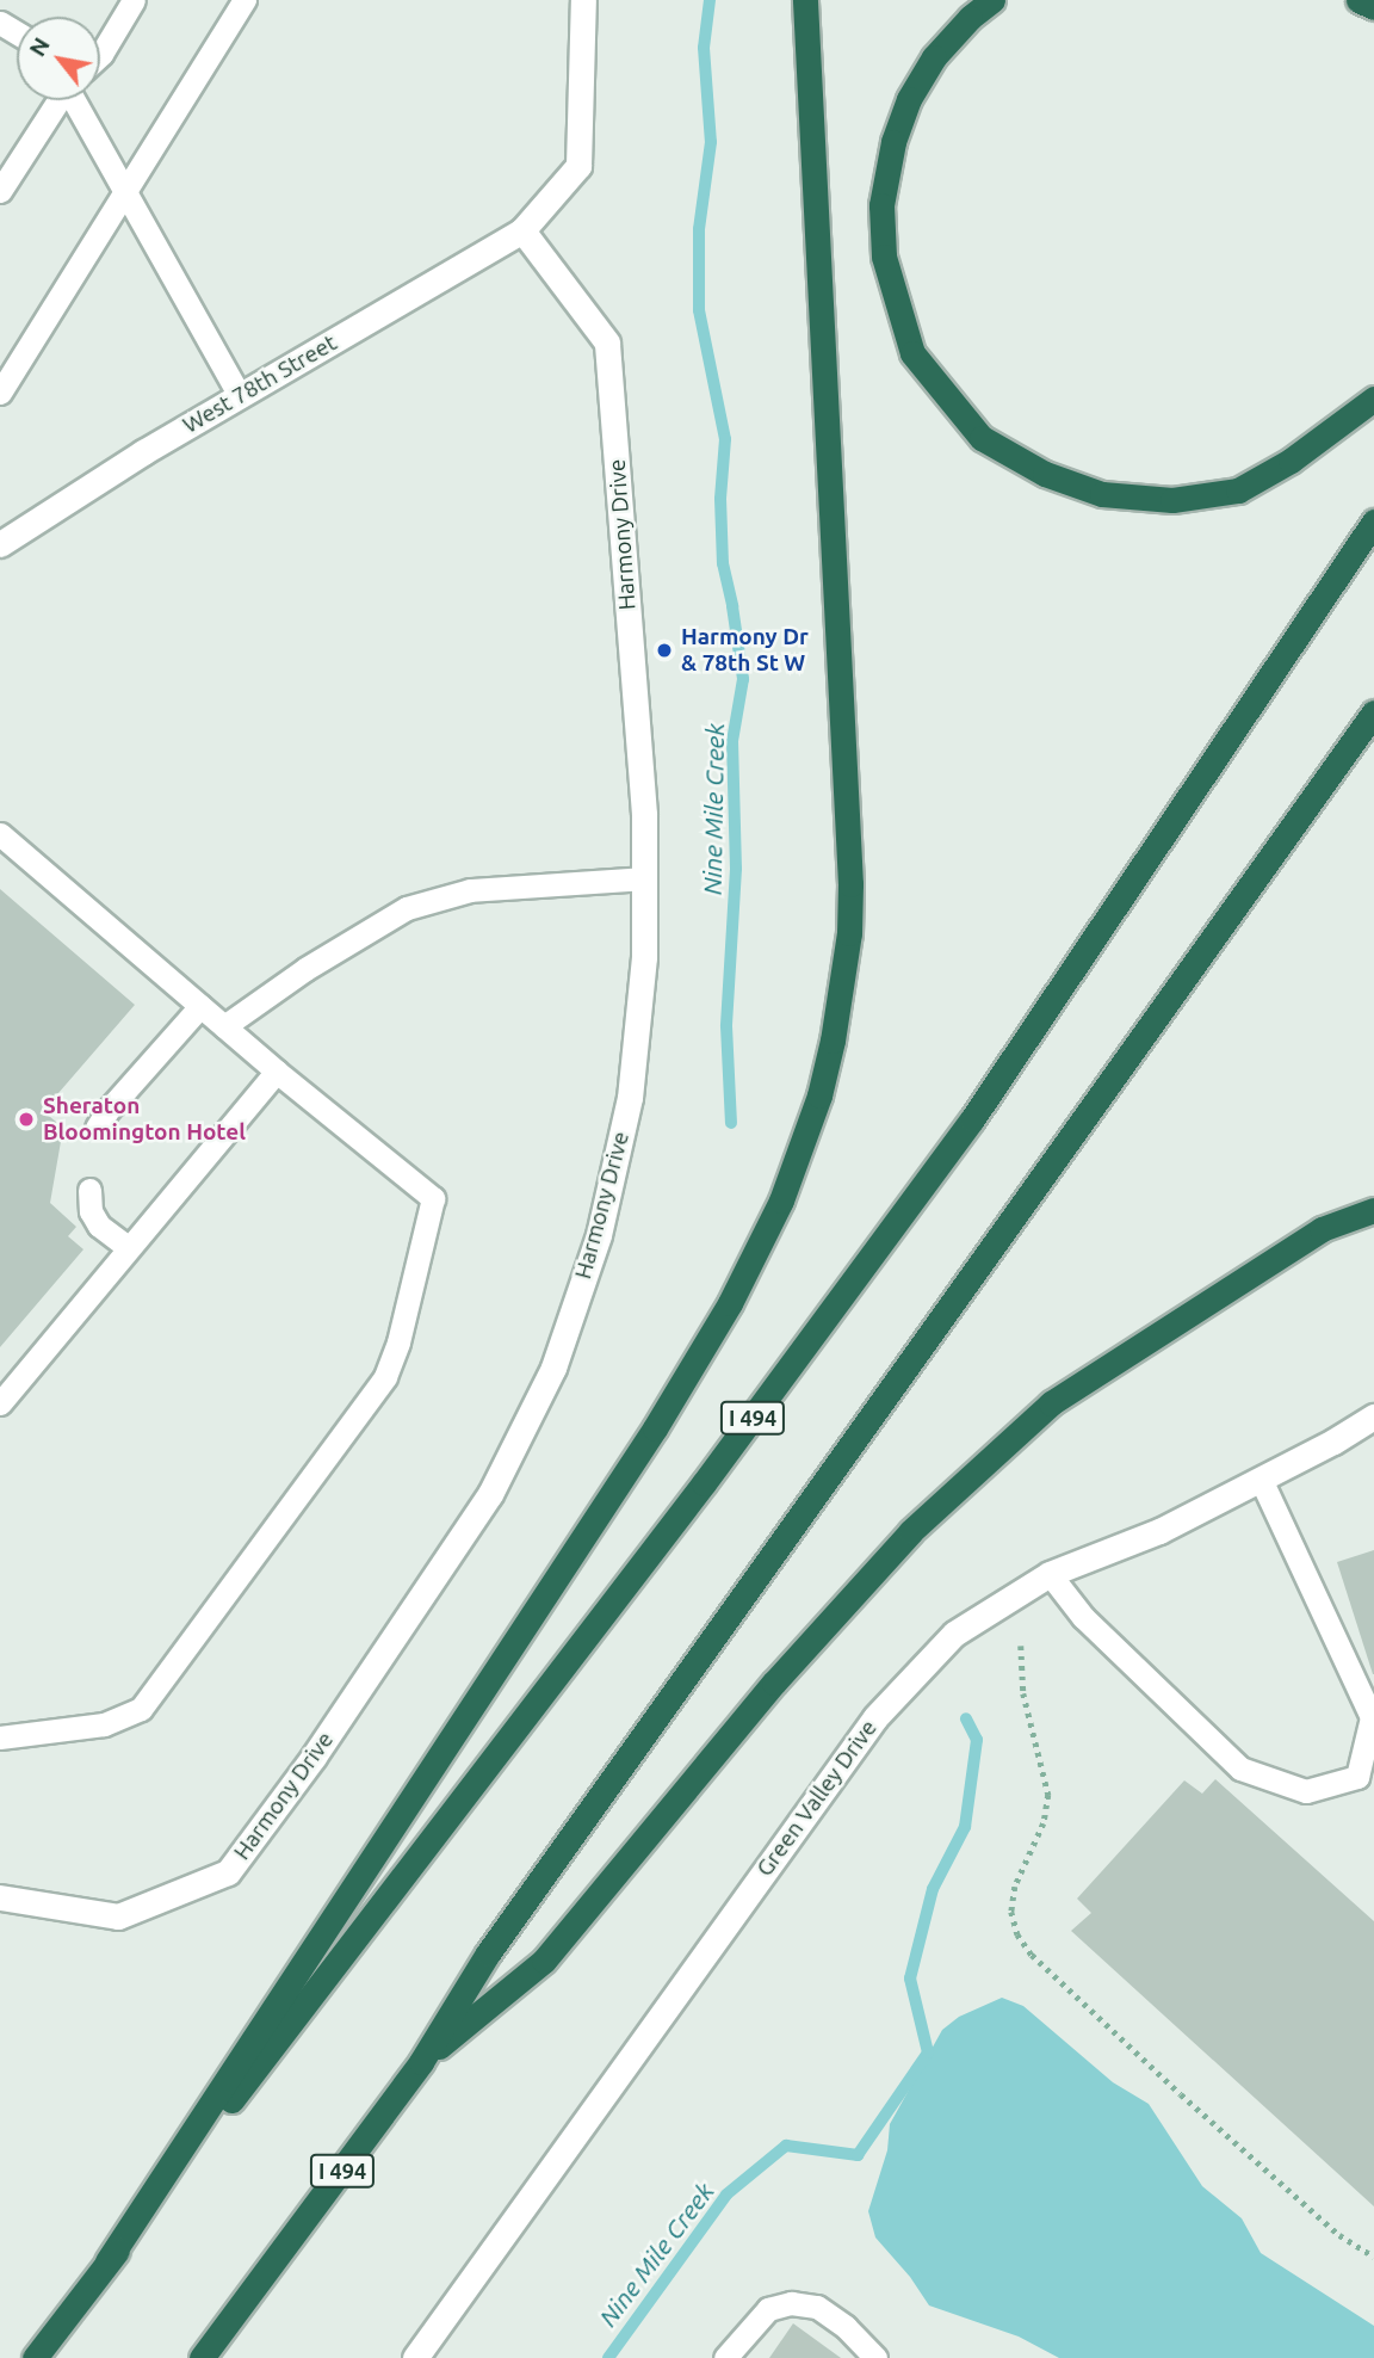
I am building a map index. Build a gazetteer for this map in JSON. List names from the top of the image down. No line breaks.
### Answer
{"streets":{"highway":["I 494"],"street":["West 78th Street","Harmony Drive","Green Valley Drive"]},"crossings":[["West 78th Street","Harmony Drive"]],"water":["Nine Mile Creek"],"places":["Harmony Dr & 78th St W","Sheraton Bloomington Hotel"],"north":"top left"}
